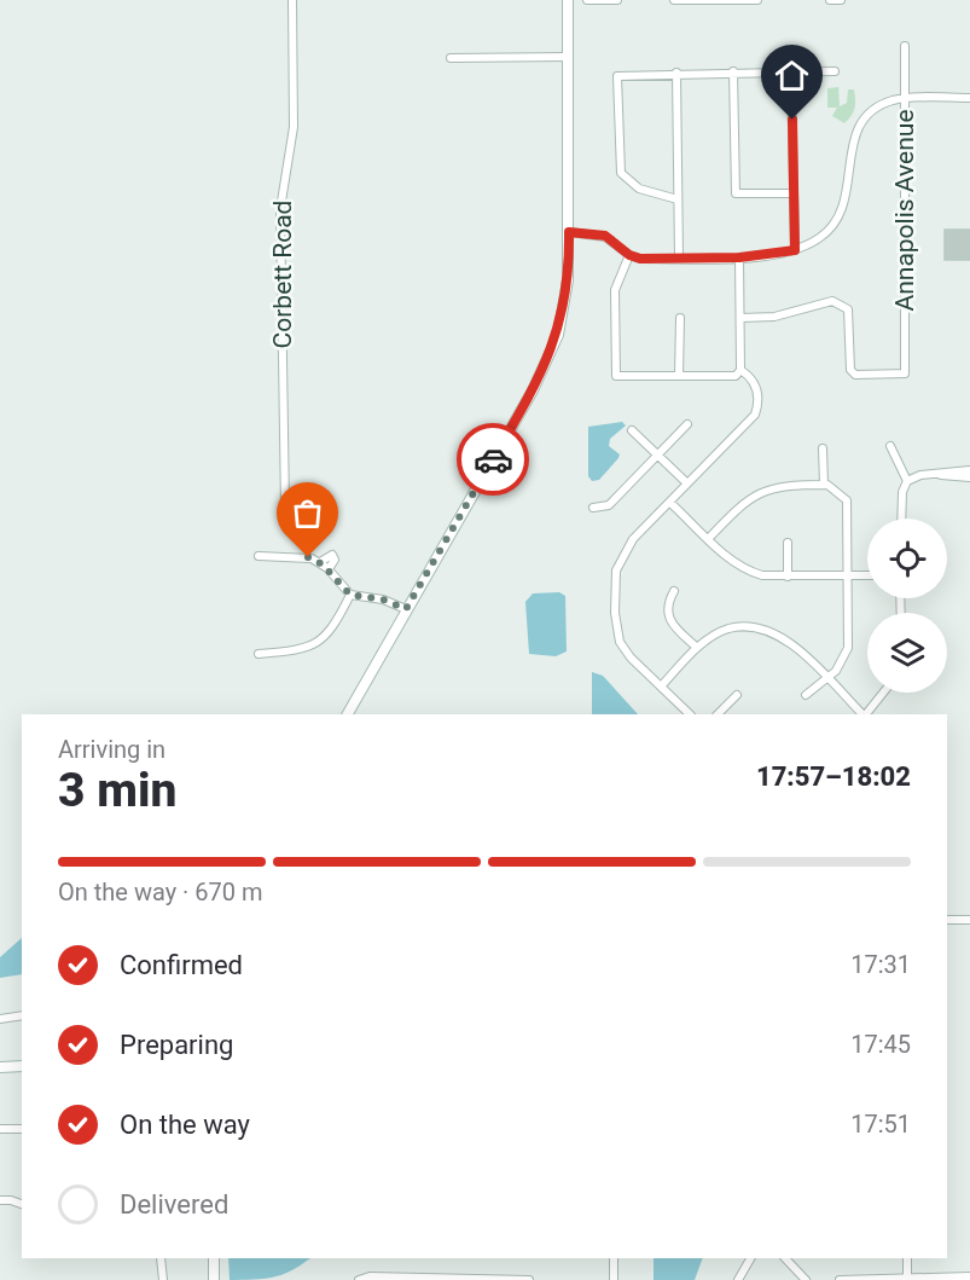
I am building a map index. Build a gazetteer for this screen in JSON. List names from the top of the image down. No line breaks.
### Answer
{"streets":{"street":["Annapolis Avenue","Corbett Road"]},"page":{"heading":["3 min","Arriving in","17:57–18:02"],"bar":"On the way · 670 m","list":[["Confirmed","17:31"],["Preparing","17:45"],["On the way","17:51"],"Delivered"]}}
